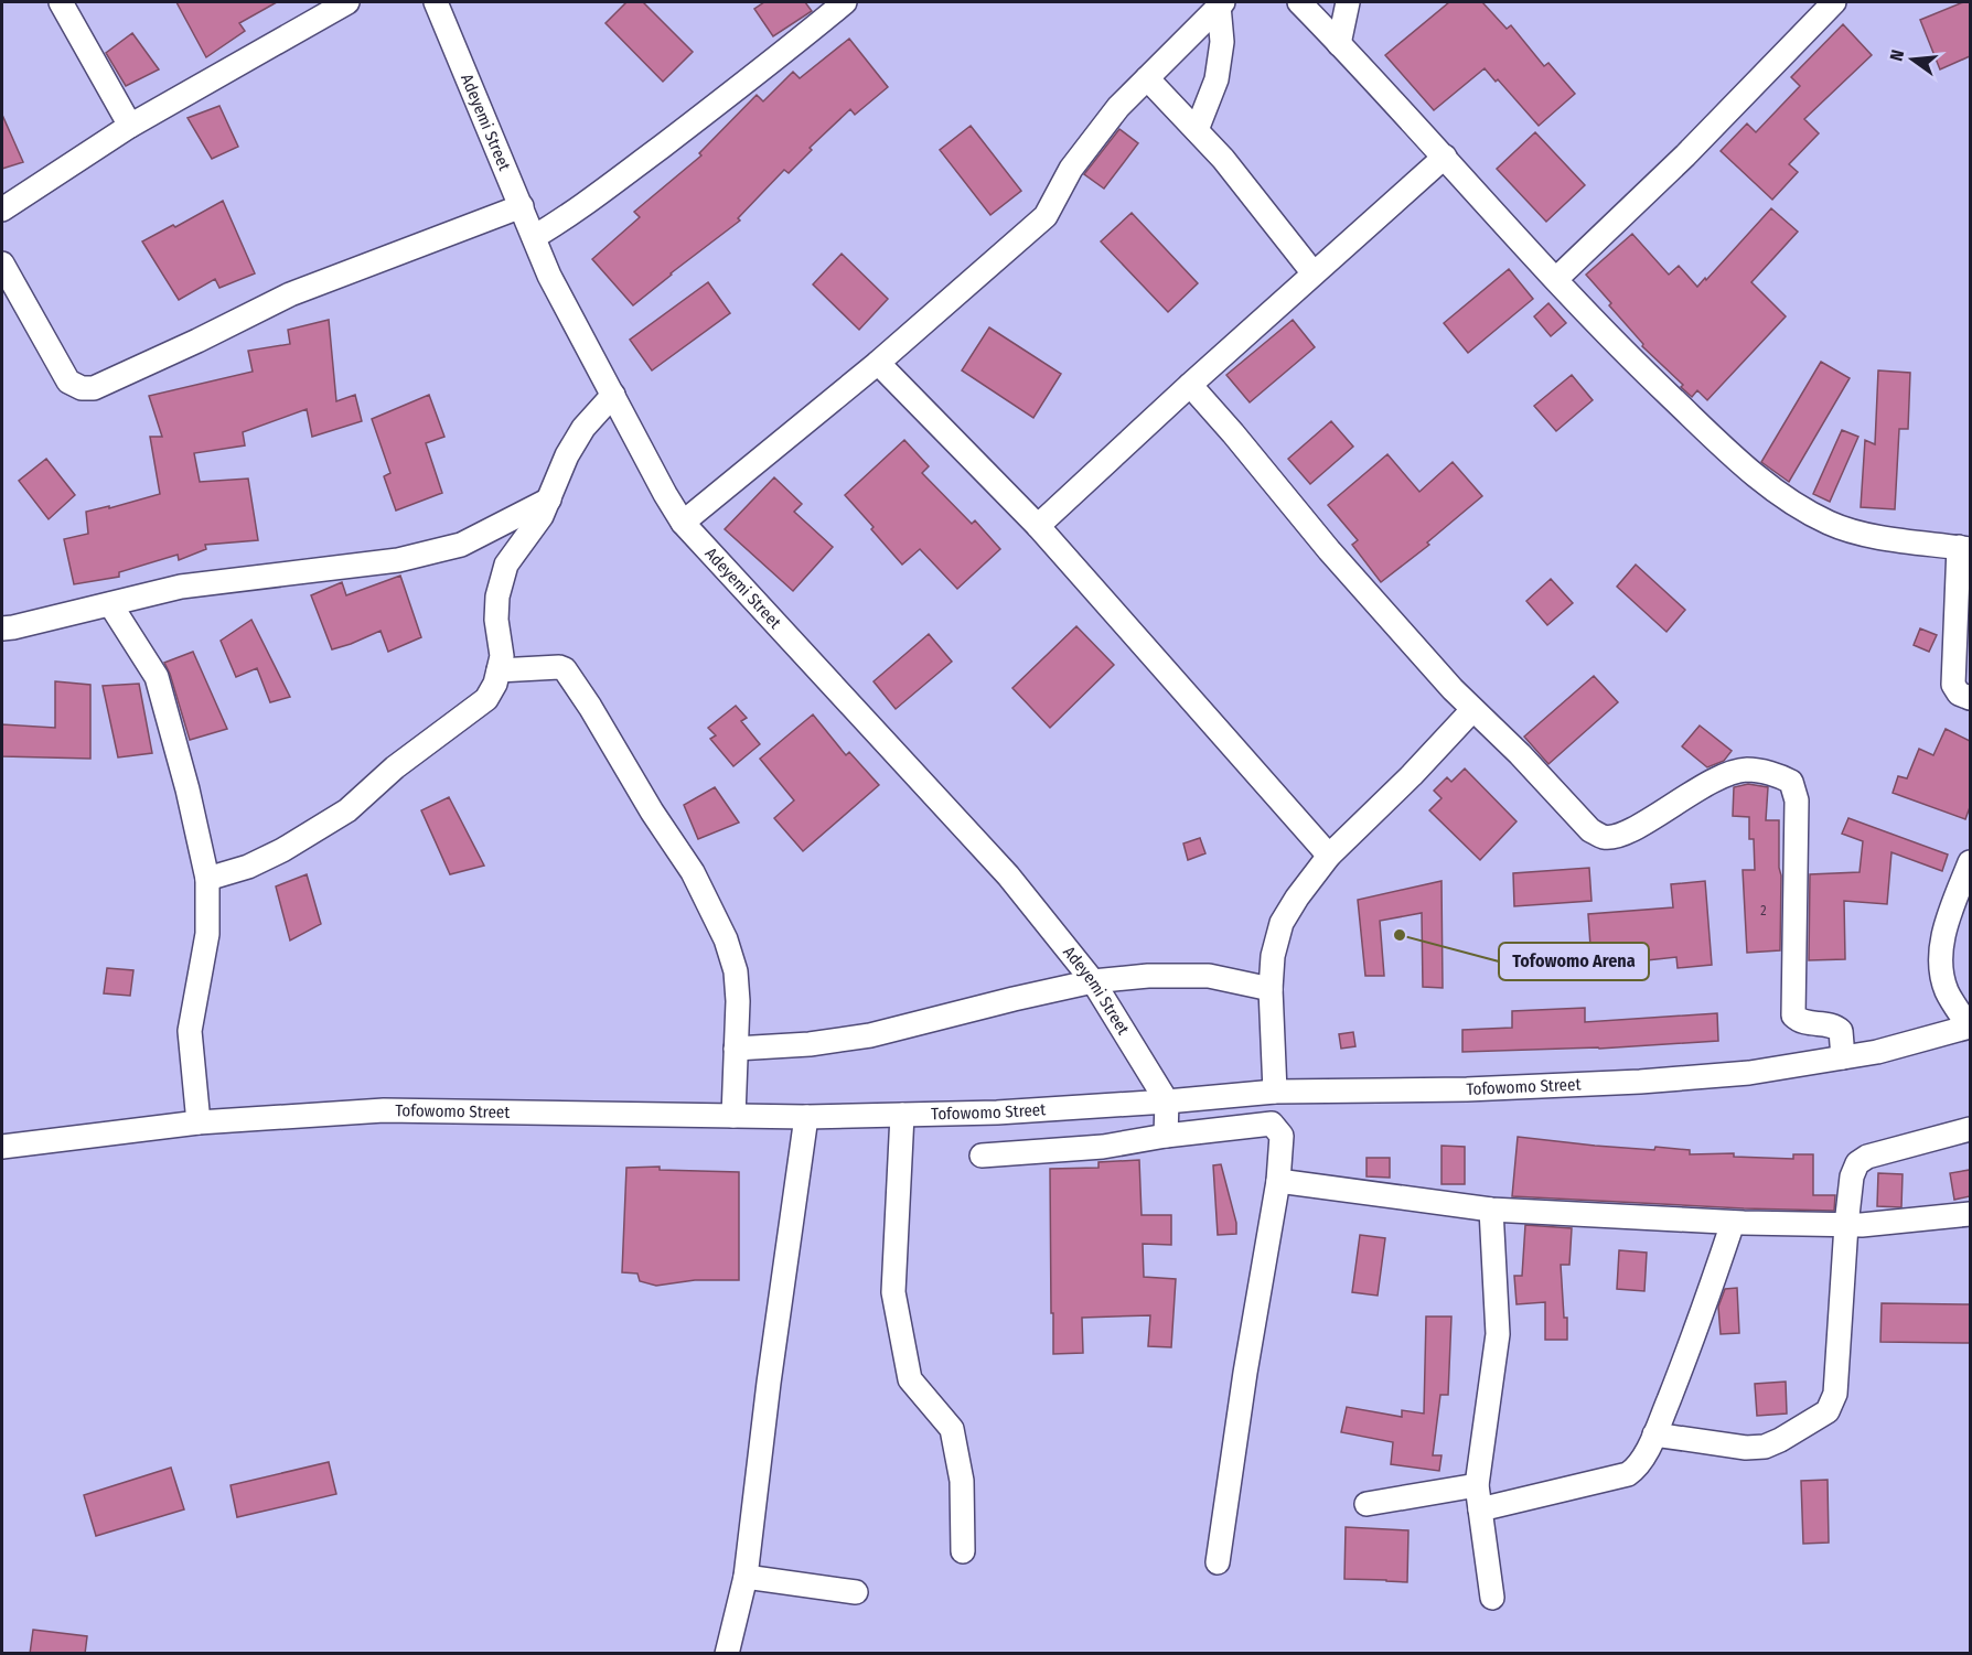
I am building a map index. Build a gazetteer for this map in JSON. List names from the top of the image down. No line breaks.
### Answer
{"streets":{"street":["Adeyemi Street","Tofowomo Street"]},"crossings":[["Adeyemi Street","Tofowomo Street"]],"places":["Tofowomo Arena"],"house_numbers":["2"],"north":"left"}
